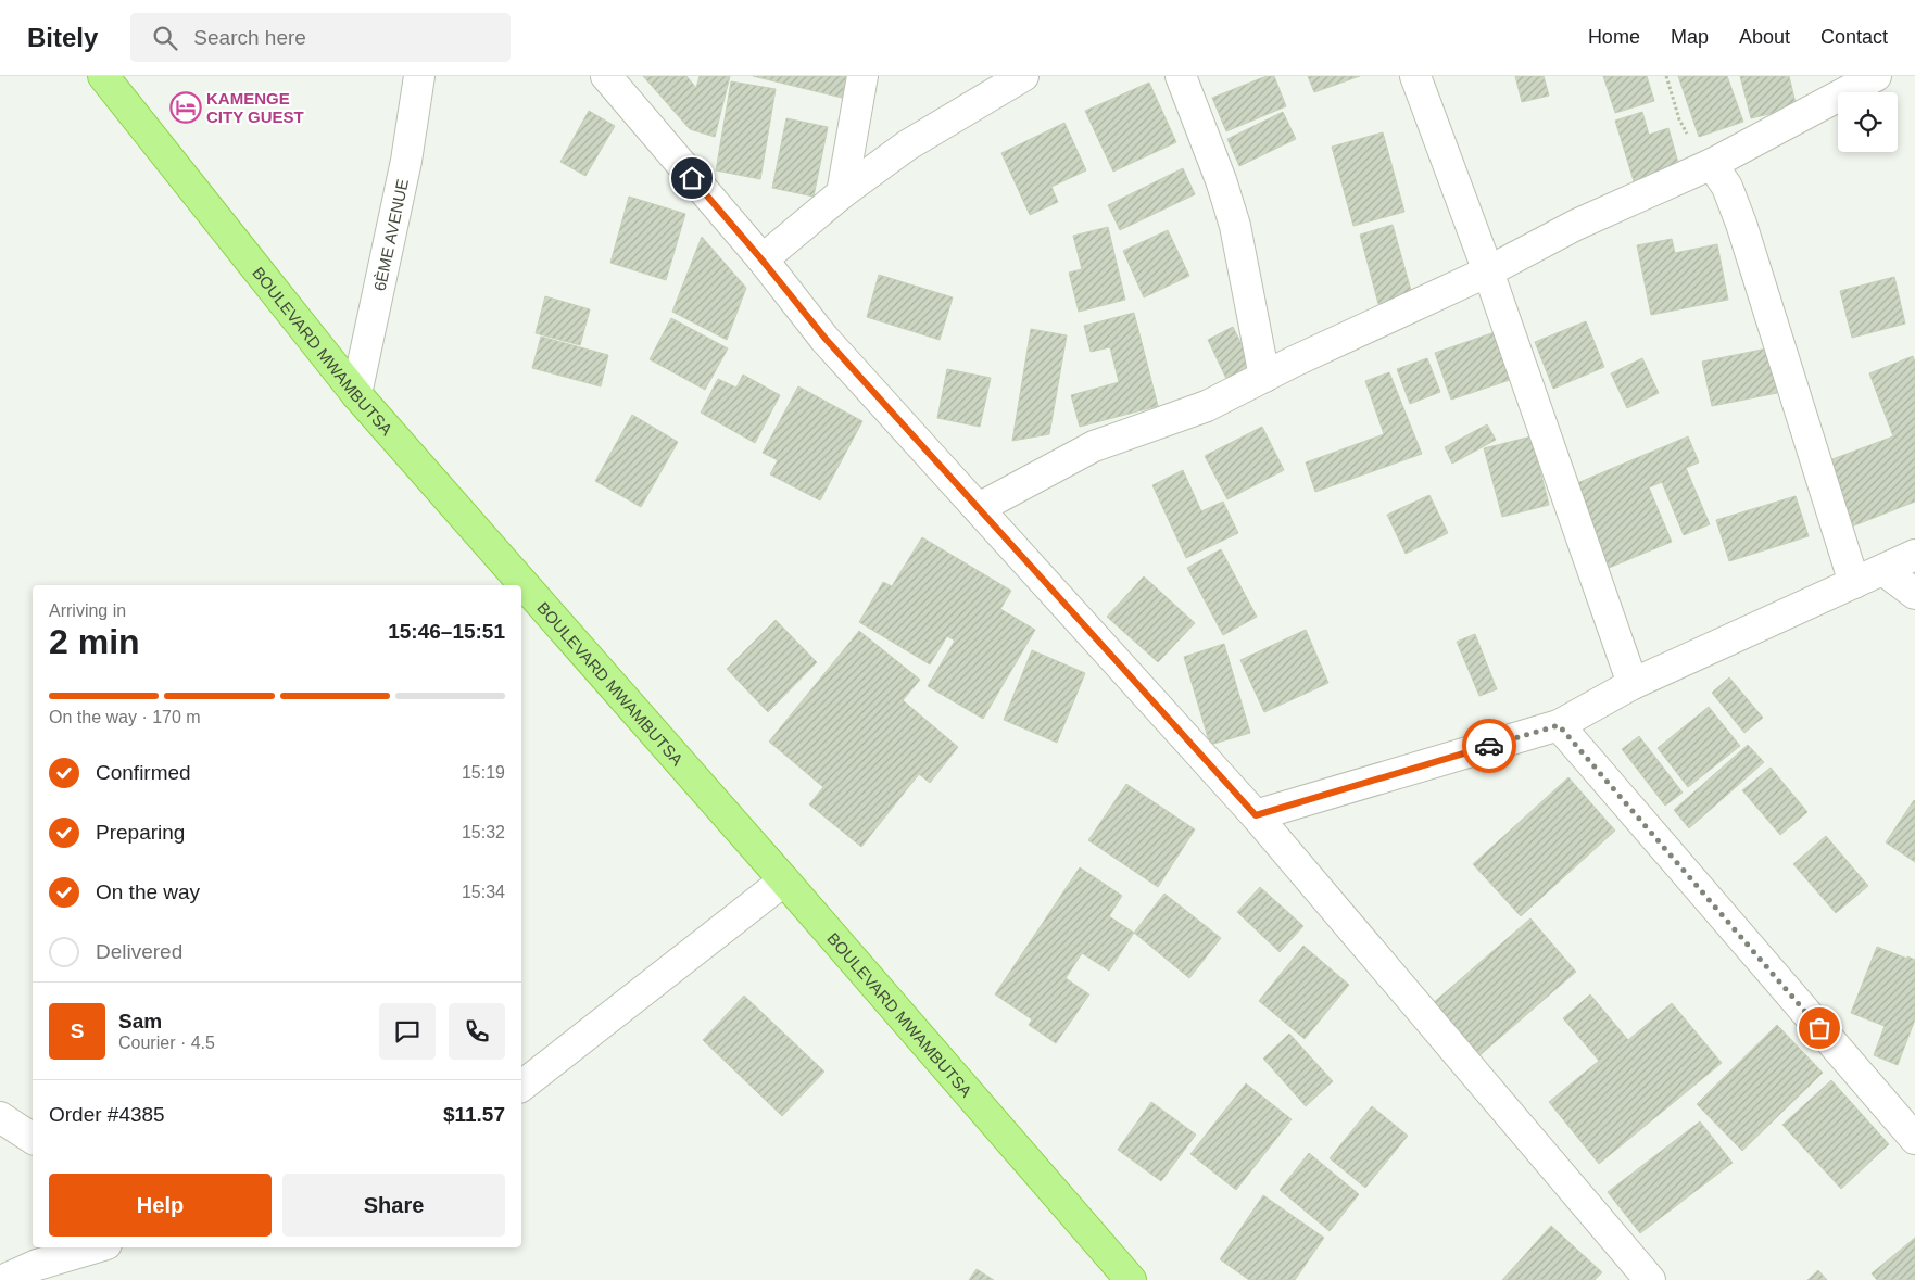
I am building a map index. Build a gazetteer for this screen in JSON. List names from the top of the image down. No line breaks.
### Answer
{"streets":{"highway":["BOULEVARD MWAMBUTSA"],"street":["6ÈME AVENUE"]},"crossings":[["6ÈME AVENUE","BOULEVARD MWAMBUTSA"]],"places":{"hotel":["KAMENGE CITY GUEST"]},"page":{"header":"Bitely","search":"Search here","nav":["Home","Map","About","Contact"],"heading":["2 min","Arriving in","15:46–15:51"],"panel":["Sam","Courier · 4.5","Order #4385","$11.57"],"bar":"On the way · 170 m","list":[["Confirmed","15:19"],["Preparing","15:32"],["On the way","15:34"],"Delivered"],"round":"S","buttons":["Help","Share"]}}
